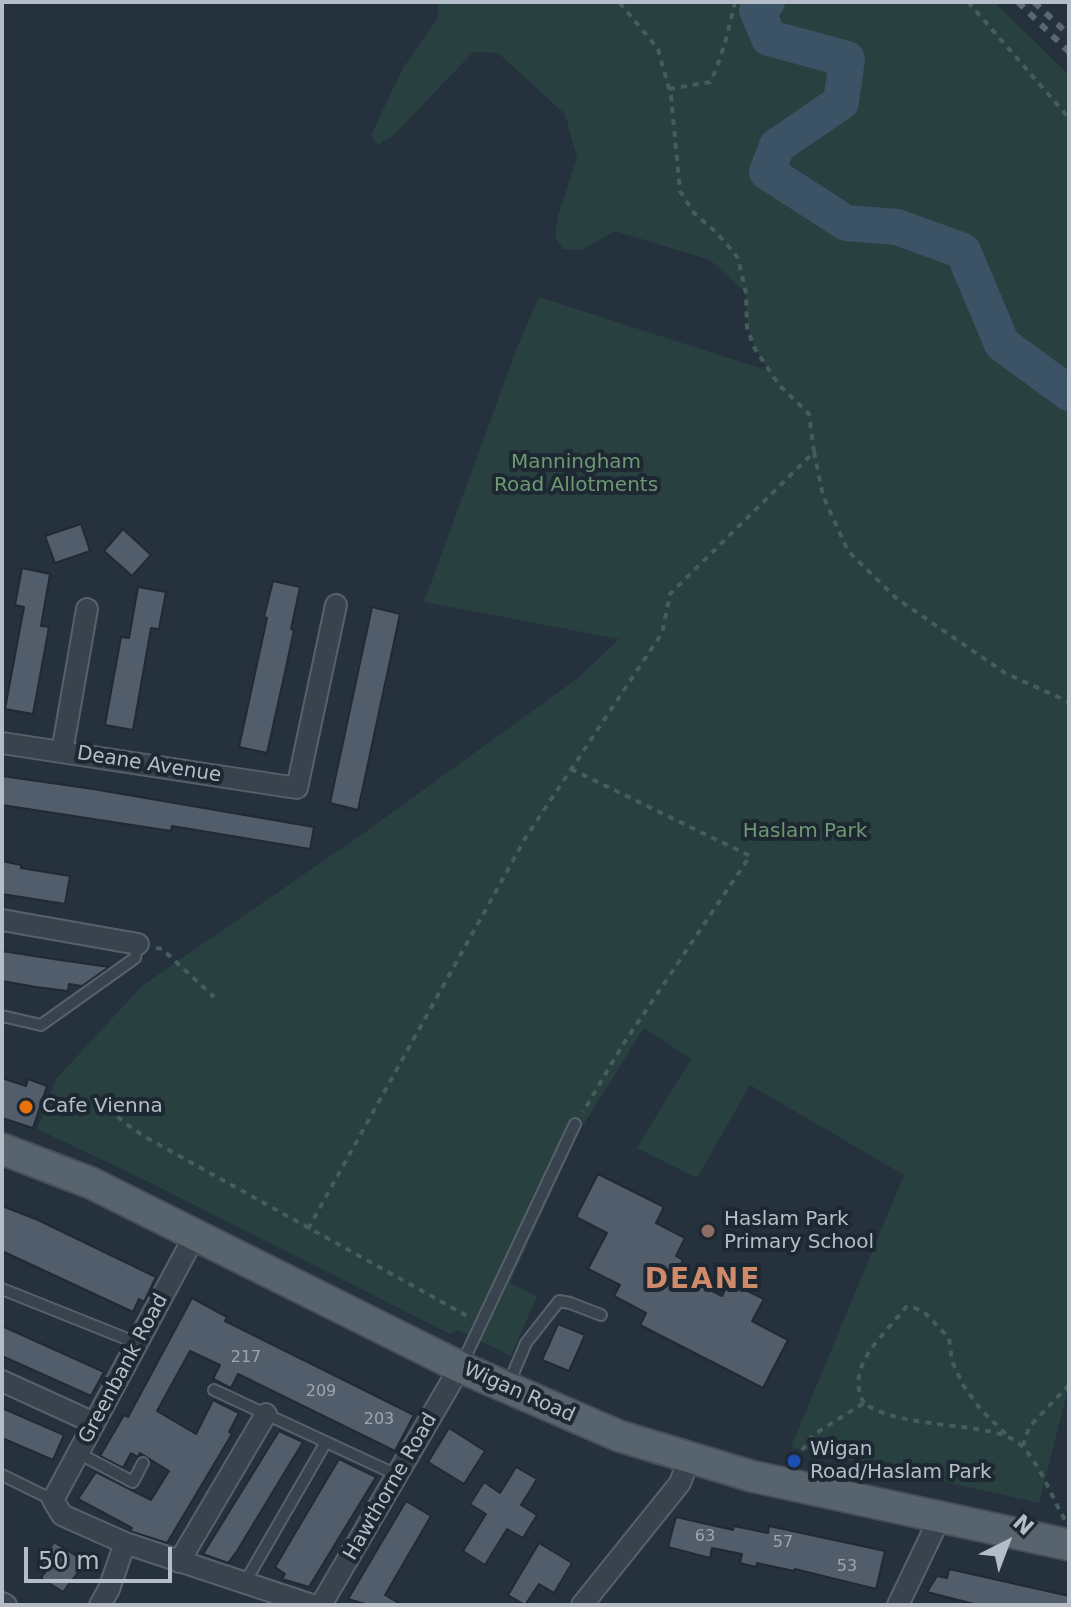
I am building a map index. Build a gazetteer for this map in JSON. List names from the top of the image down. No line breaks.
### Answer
{"streets":{"main road":["Wigan Road"],"street":["Deane Avenue","Greenbank Road","Hawthorne Road"]},"crossings":[["Greenbank Road","Wigan Road"],["Wigan Road","Hawthorne Road"]],"districts":["DEANE"],"parks":["Manningham Road Allotments","Haslam Park"],"places":["Cafe Vienna","Haslam Park Primary School","Wigan Road/Haslam Park"],"house_numbers":["217","209","203","63","57","53"],"scale_bar":"50 m","north":"top right"}
